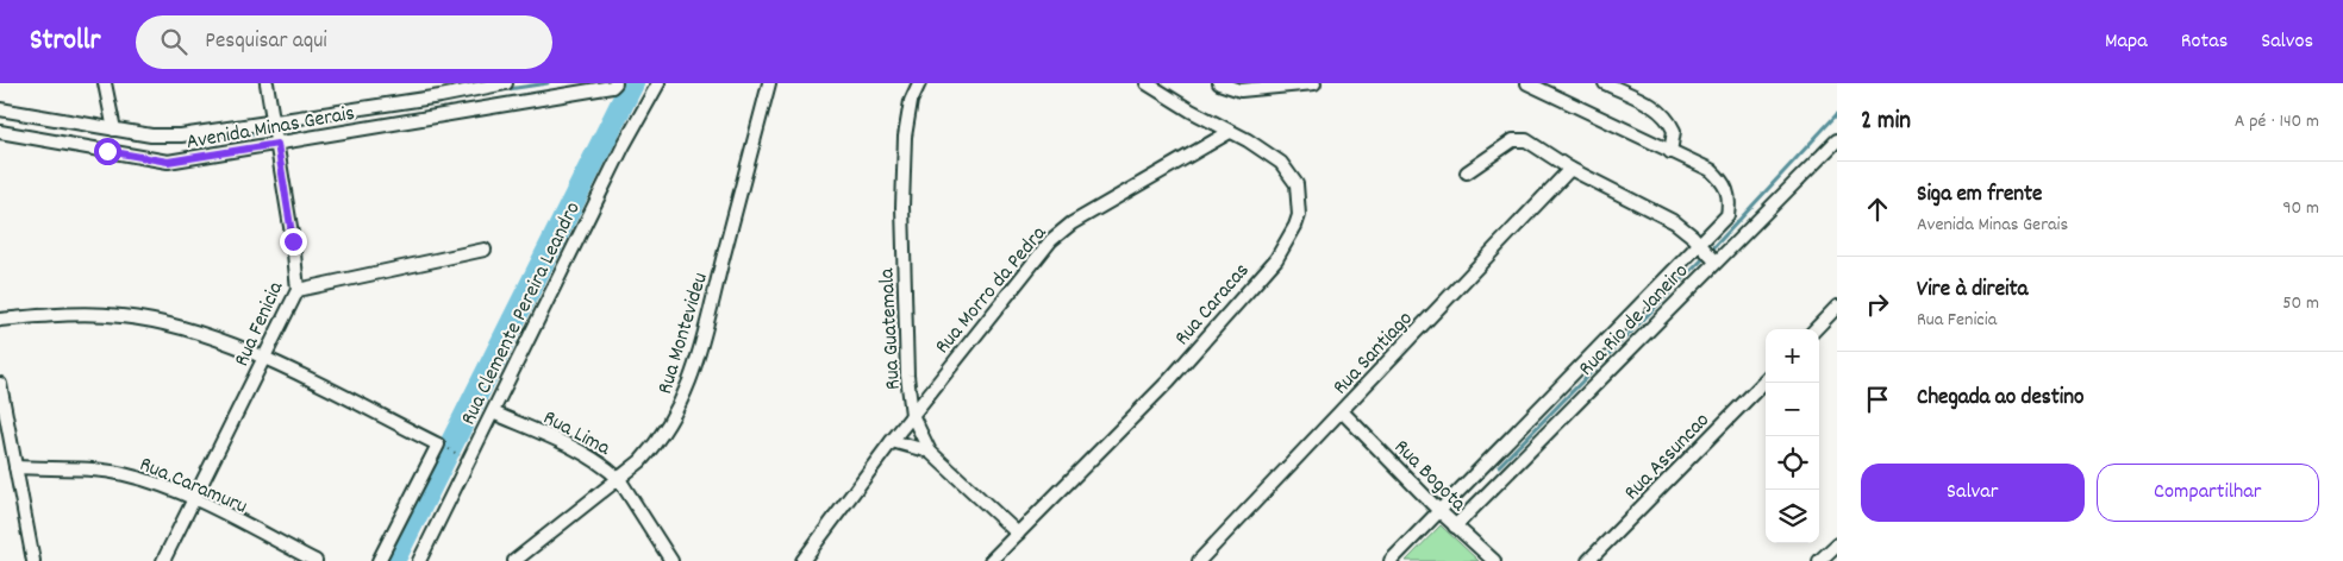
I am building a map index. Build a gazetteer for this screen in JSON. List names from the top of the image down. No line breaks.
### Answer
{"streets":{"street":["Avenida Minas Gerais","Rua Morro da Pedra","Rua Caracas","Rua Clemente Pereira Leandro","Rua Rio de Janeiro","Rua Fenicia","Rua Guatemala","Rua Montevideu","Rua Santiago","Rua Lima","Rua Assuncao","Rua Bogota","Rua Caramuru"]},"crossings":[["Avenida Minas Gerais","Rua Fenicia"],["Rua Morro da Pedra","Rua Caracas"],["Rua Morro da Pedra","Rua Guatemala"],["Rua Caracas","Rua Guatemala"],["Rua Clemente Pereira Leandro","Rua Lima"],["Rua Rio de Janeiro","Rua Bogota"],["Rua Fenicia","Rua Caramuru"],["Rua Montevideu","Rua Lima"],["Rua Santiago","Rua Bogota"]],"page":{"header":"Strollr","search":"Pesquisar aqui","nav":["Mapa","Rotas","Salvos"],"heading":["2 min","A pé · 140 m"],"list":[["Siga em frente","Avenida Minas Gerais","90 m"],["Vire à direita","Rua Fenicia","50 m"],"Chegada ao destino"],"map_buttons":["+","−"],"buttons":["Salvar","Compartilhar"]}}
